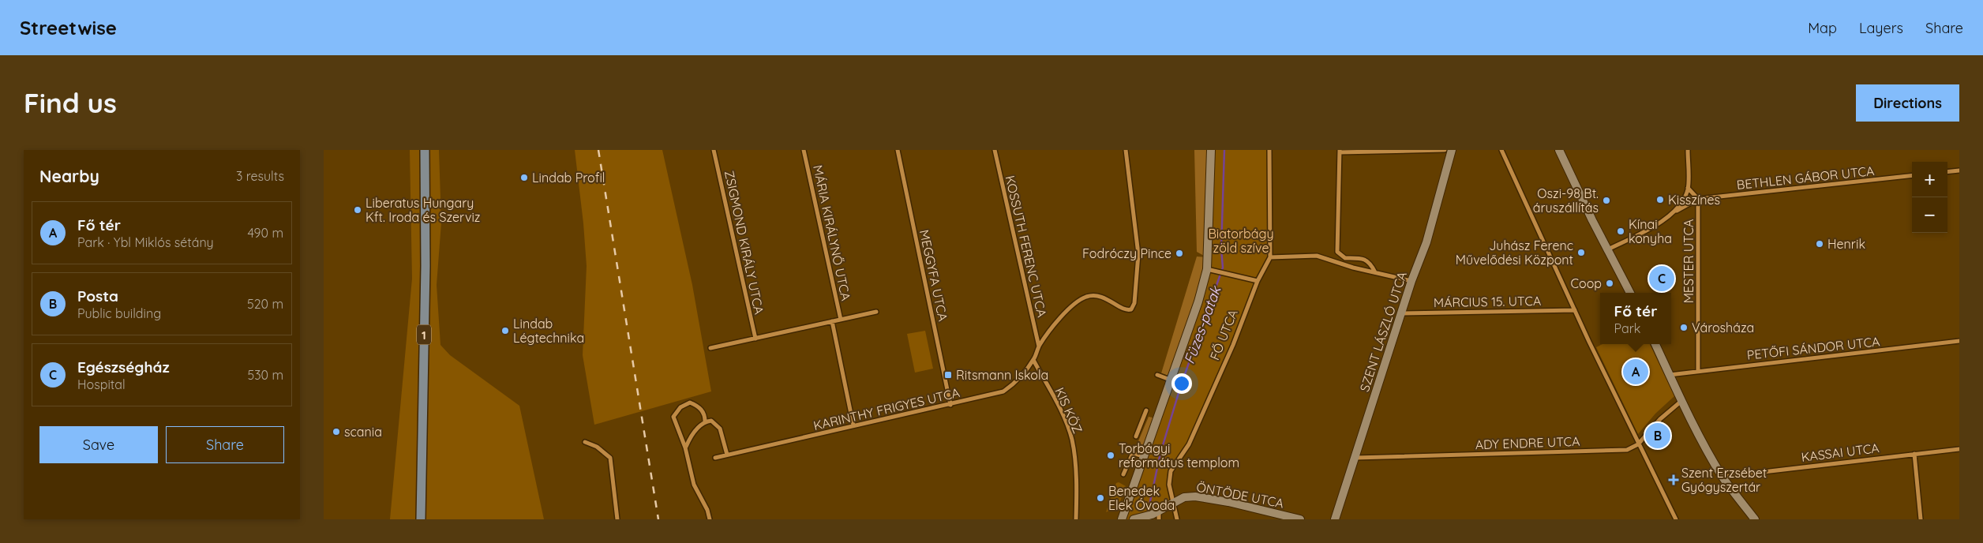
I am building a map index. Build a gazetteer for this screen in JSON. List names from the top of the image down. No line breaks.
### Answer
{"streets":{"main road":["1"],"street":["BETHLEN GÁBOR UTCA","MÁRIA KIRÁLYNŐ UTCA","ZSIGMOND KIRÁLY UTCA","KOSSUTH FERENC UTCA","MESTER UTCA","MEGGYFA UTCA","MÁRCIUS 15. UTCA","SZENT LÁSZLÓ UTCA","FŐ UTCA","PETŐFI SÁNDOR UTCA","KARINTHY FRIGYES UTCA","KIS KÖZ","ADY ENDRE UTCA","KASSAI UTCA","ÖNTÖDE UTCA"]},"crossings":[["BETHLEN GÁBOR UTCA","MESTER UTCA"],["KOSSUTH FERENC UTCA","KARINTHY FRIGYES UTCA"],["MESTER UTCA","PETŐFI SÁNDOR UTCA"],["MEGGYFA UTCA","KARINTHY FRIGYES UTCA"],["MÁRCIUS 15. UTCA","SZENT LÁSZLÓ UTCA"],["SZENT LÁSZLÓ UTCA","ADY ENDRE UTCA"],["FŐ UTCA","ÖNTÖDE UTCA"],["KARINTHY FRIGYES UTCA","KIS KÖZ"]],"water":["Füzes-patak"],"parks":["Biatorbágy zöld szíve"],"places":{"other":["Lindab Profil","Kisszínes","Oszi-98 Bt. áruszállítás","Liberatus Hungary Kft. Iroda és Szerviz","Kínai konyha","Henrik","Juhász Ferenc Művelődési Központ","Fodróczy Pince","Coop","Városháza","Lindab Légtechnika","scania","Torbágyi református templom","Benedek Elek Óvoda"],"transit":["Ritsmann Iskola"],"health":["Szent Erzsébet Gyógyszertár"]},"page":{"header":"Streetwise","nav":["Map","Layers","Share"],"buttons":["Directions",["Save","Share"]],"title":"Find us","heading":["Nearby","3 results"],"map_buttons":["+","−"],"list":[{"mark":"A","name":"Fő tér","note":"Park · Ybl Miklós sétány","value":"490 m"},{"mark":"B","name":"Posta","note":"Public building","value":"520 m"},{"mark":"C","name":"Egészségház","note":"Hospital","value":"530 m"}],"pins":["C","A","B"],"popup":["Fő tér","Park"]}}
